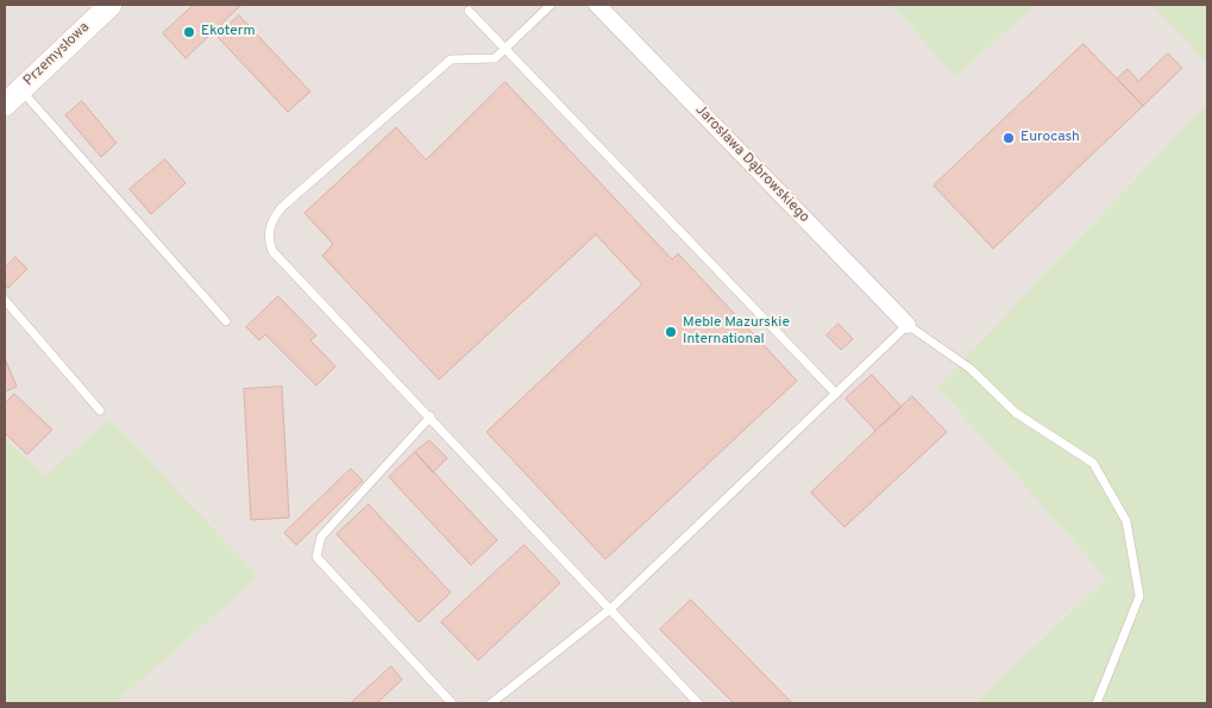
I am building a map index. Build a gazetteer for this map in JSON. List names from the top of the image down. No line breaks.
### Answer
{"streets":{"street":["Przemysłowa","Jarosława Dąbrowskiego"]},"places":["Ekoterm","Eurocash","Meble Mazurskie International"]}
